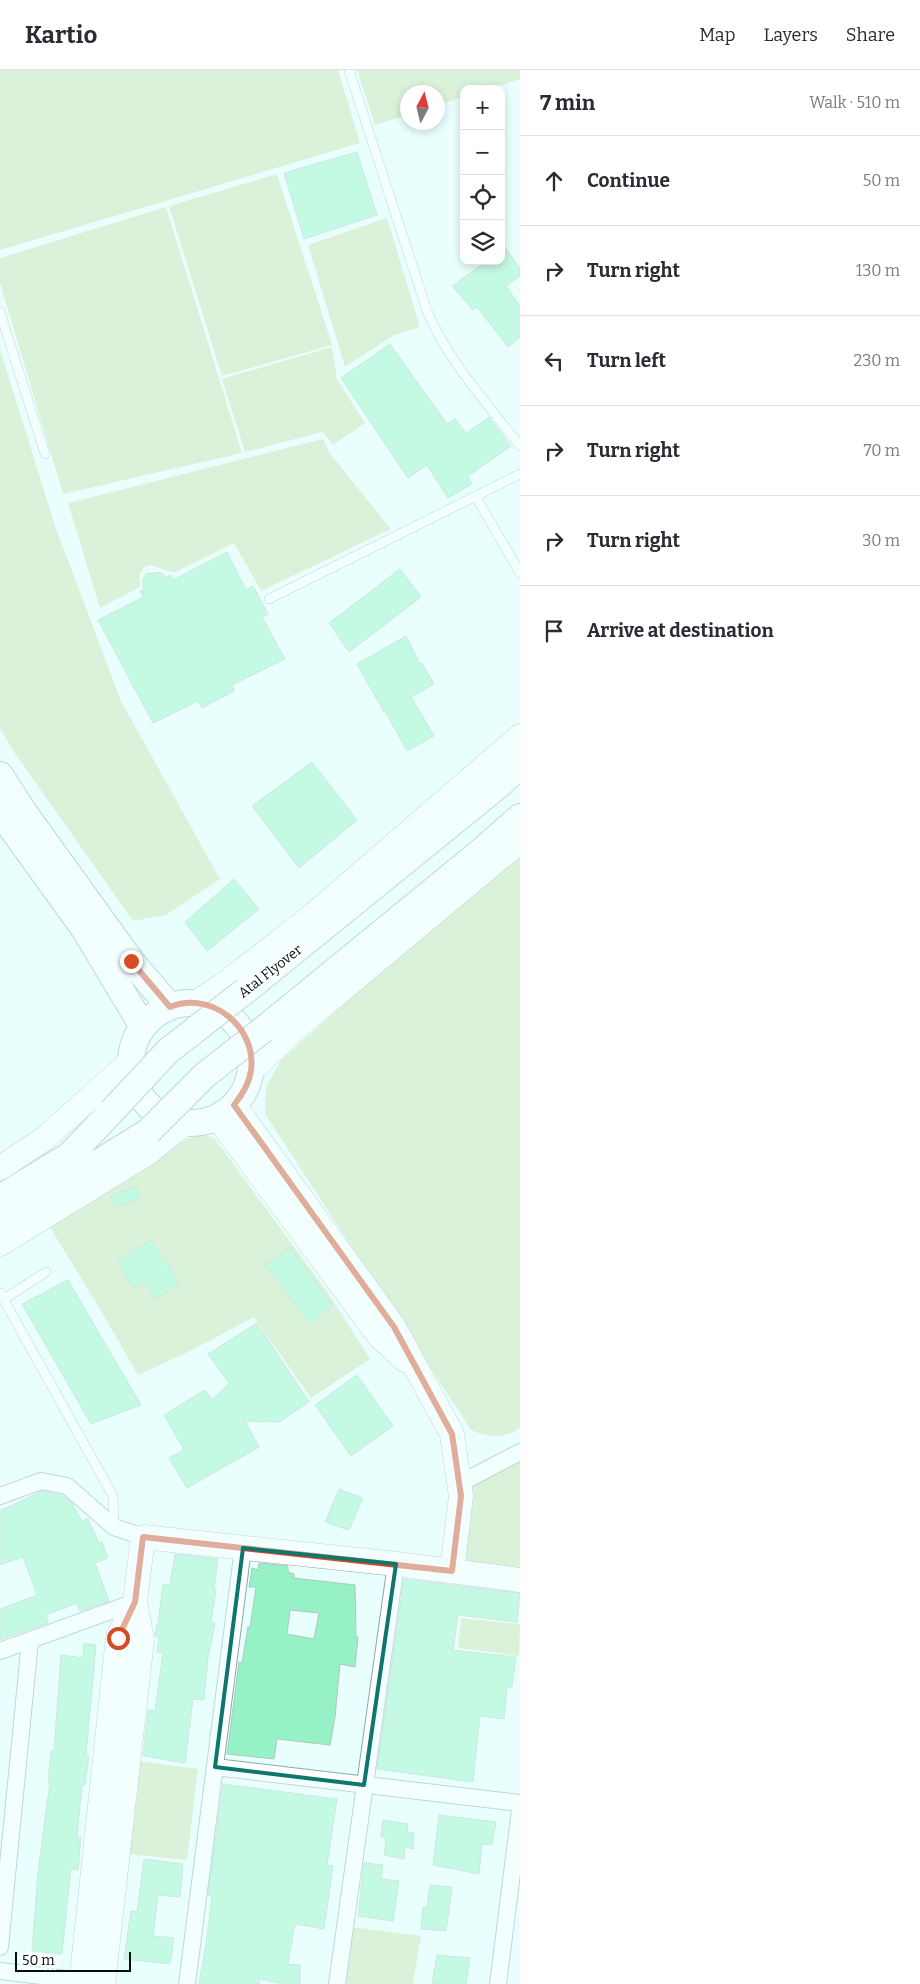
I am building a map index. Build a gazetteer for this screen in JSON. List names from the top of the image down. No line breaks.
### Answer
{"streets":{"main road":["Atal Flyover"]},"scale_bar":"50 m","north":"top","page":{"header":"Kartio","nav":["Map","Layers","Share"],"heading":["7 min","Walk · 510 m"],"map_buttons":["+","−"],"list":[["Continue","50 m"],["Turn right","130 m"],["Turn left","230 m"],["Turn right","70 m"],["Turn right","30 m"],"Arrive at destination"],"scale":"50 m"}}
